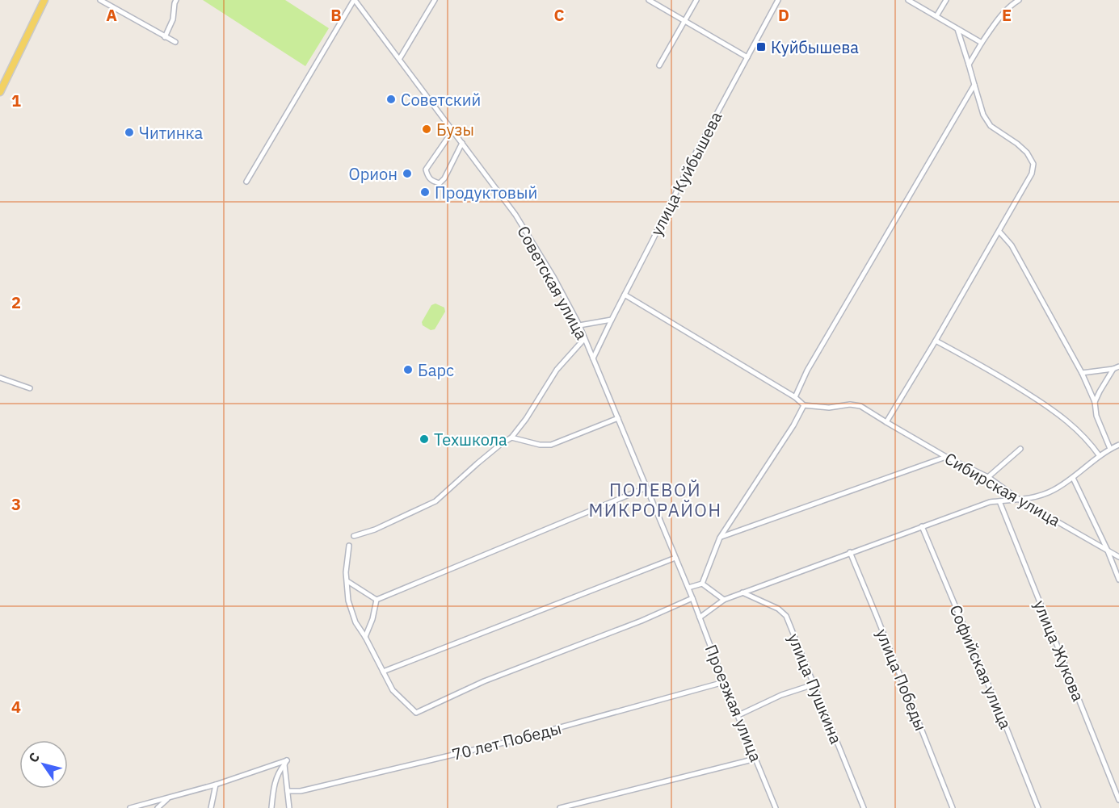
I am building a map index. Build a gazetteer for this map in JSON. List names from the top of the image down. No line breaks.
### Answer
{"streets":{"street":["улица Куйбышева","Советская улица","Сибирская улица","улица Жукова","Софийская улица","улица Победы","улица Пушкина","Проезжая улица","70 лет Победы"]},"crossings":[["улица Куйбышева","Советская улица"],["Советская улица","Проезжая улица"],["Проезжая улица","70 лет Победы"]],"districts":["ПОЛЕВОЙ МИКРОРАЙОН"],"places":{"transit":["Куйбышева"],"other":["Советский","Бузы","Читинка","Орион","Продуктовый","Барс","Техшкола"]},"north":"top left","grid":{"columns":["A","B","C","D","E"],"rows":["1","2","3","4"]}}
